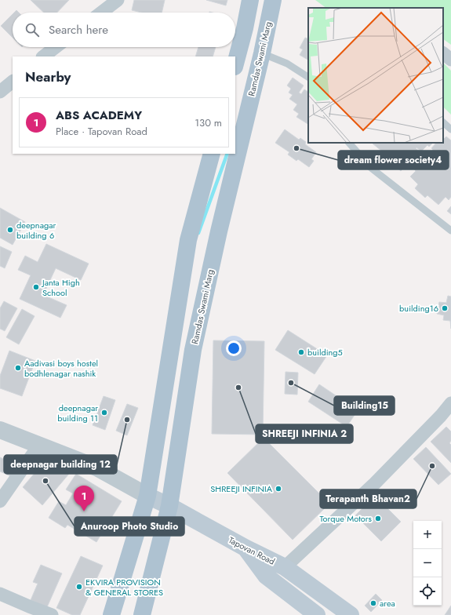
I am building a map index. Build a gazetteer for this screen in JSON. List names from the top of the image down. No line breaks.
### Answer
{"streets":{"main road":["Ramdas Swami Marg","Tapovan Road"]},"crossings":[["Ramdas Swami Marg","Tapovan Road"]],"places":["dream flower society4","deepnagar building 6","Janta High School","building16","building5","Aadivasi boys hostel bodhlenagar nashik","Building15","SHREEJI INFINIA 2","deepnagar building 11","deepnagar building 12","Terapanth Bhavan2","Anuroop Photo Studio","SHREEJI INFINIA","Torque Motors","EKVIRA PROVISION & GENERAL STORES","area"],"page":{"search":"Search here","heading":"Nearby","list":[{"mark":"1","name":"ABS ACADEMY","note":"Place · Tapovan Road","value":"130 m"}],"pins":"1","map_buttons":["+","−"]}}
